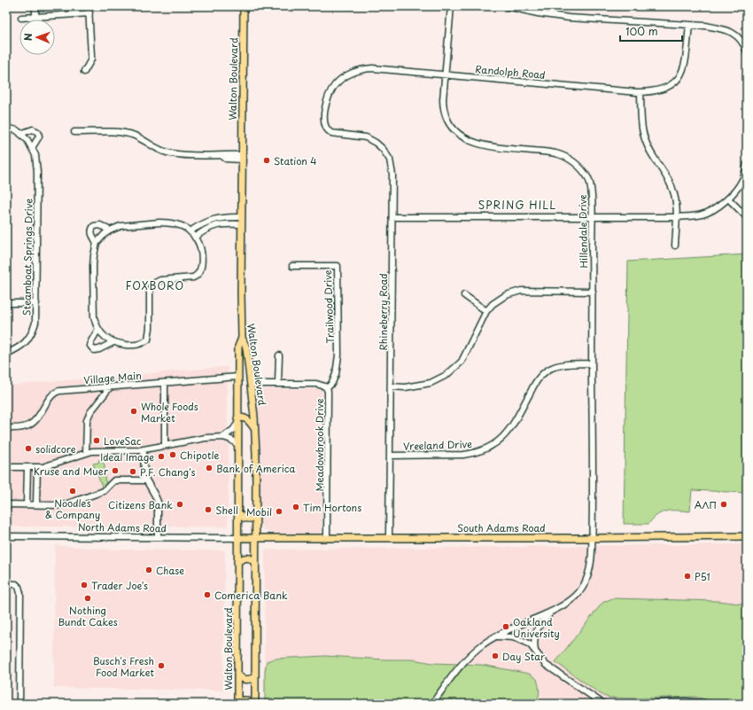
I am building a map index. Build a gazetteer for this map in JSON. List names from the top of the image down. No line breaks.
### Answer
{"streets":{"main road":["Walton Boulevard","South Adams Road"],"street":["Randolph Road","Hillendale Drive","Steamboat Springs Drive","Trailwood Drive","Rhineberry Road","Village Main","Meadowbrook Drive","Vreeland Drive","North Adams Road"]},"crossings":[["Randolph Road","Hillendale Drive"],["Randolph Road","Rhineberry Road"],["Walton Boulevard","Village Main"],["Walton Boulevard","Meadowbrook Drive"],["Walton Boulevard","North Adams Road"],["Walton Boulevard","South Adams Road"],["Hillendale Drive","Vreeland Drive"],["Hillendale Drive","South Adams Road"],["Trailwood Drive","Meadowbrook Drive"],["Rhineberry Road","Vreeland Drive"],["Rhineberry Road","South Adams Road"],["Meadowbrook Drive","South Adams Road"],["North Adams Road","South Adams Road"]],"districts":["SPRING HILL","FOXBORO"],"places":["Station 4","Whole Foods Market","LoveSac","solidcore","Chipotle","Ideal Image","Bank of America","Kruse and Muer","P.F. Chang's","Noodles & Company","Citizens Bank","AΛΠ","Tim Hortons","Shell","Mobil","Chase","P51","Trader Joe's","Comerica Bank","Nothing Bundt Cakes","Oakland University","Day Star","Busch's Fresh Food Market"],"scale_bar":"100 m","north":"left"}
